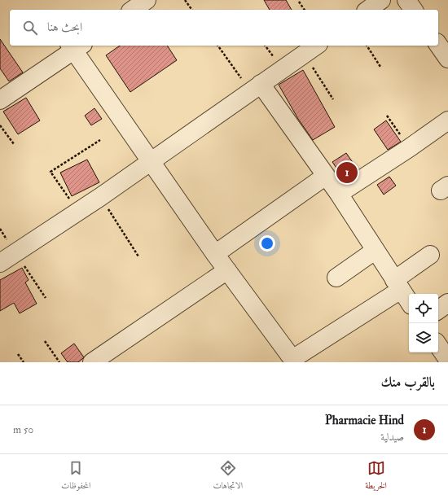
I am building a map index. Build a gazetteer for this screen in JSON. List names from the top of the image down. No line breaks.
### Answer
{"page":{"search":"ابحث هنا","pins":"1","heading":"بالقرب منك","list":[{"mark":"1","name":"Pharmacie Hind","note":"صيدلية","value":"50 m"}],"nav":["الخريطة","الاتجاهات","المحفوظات"]}}
